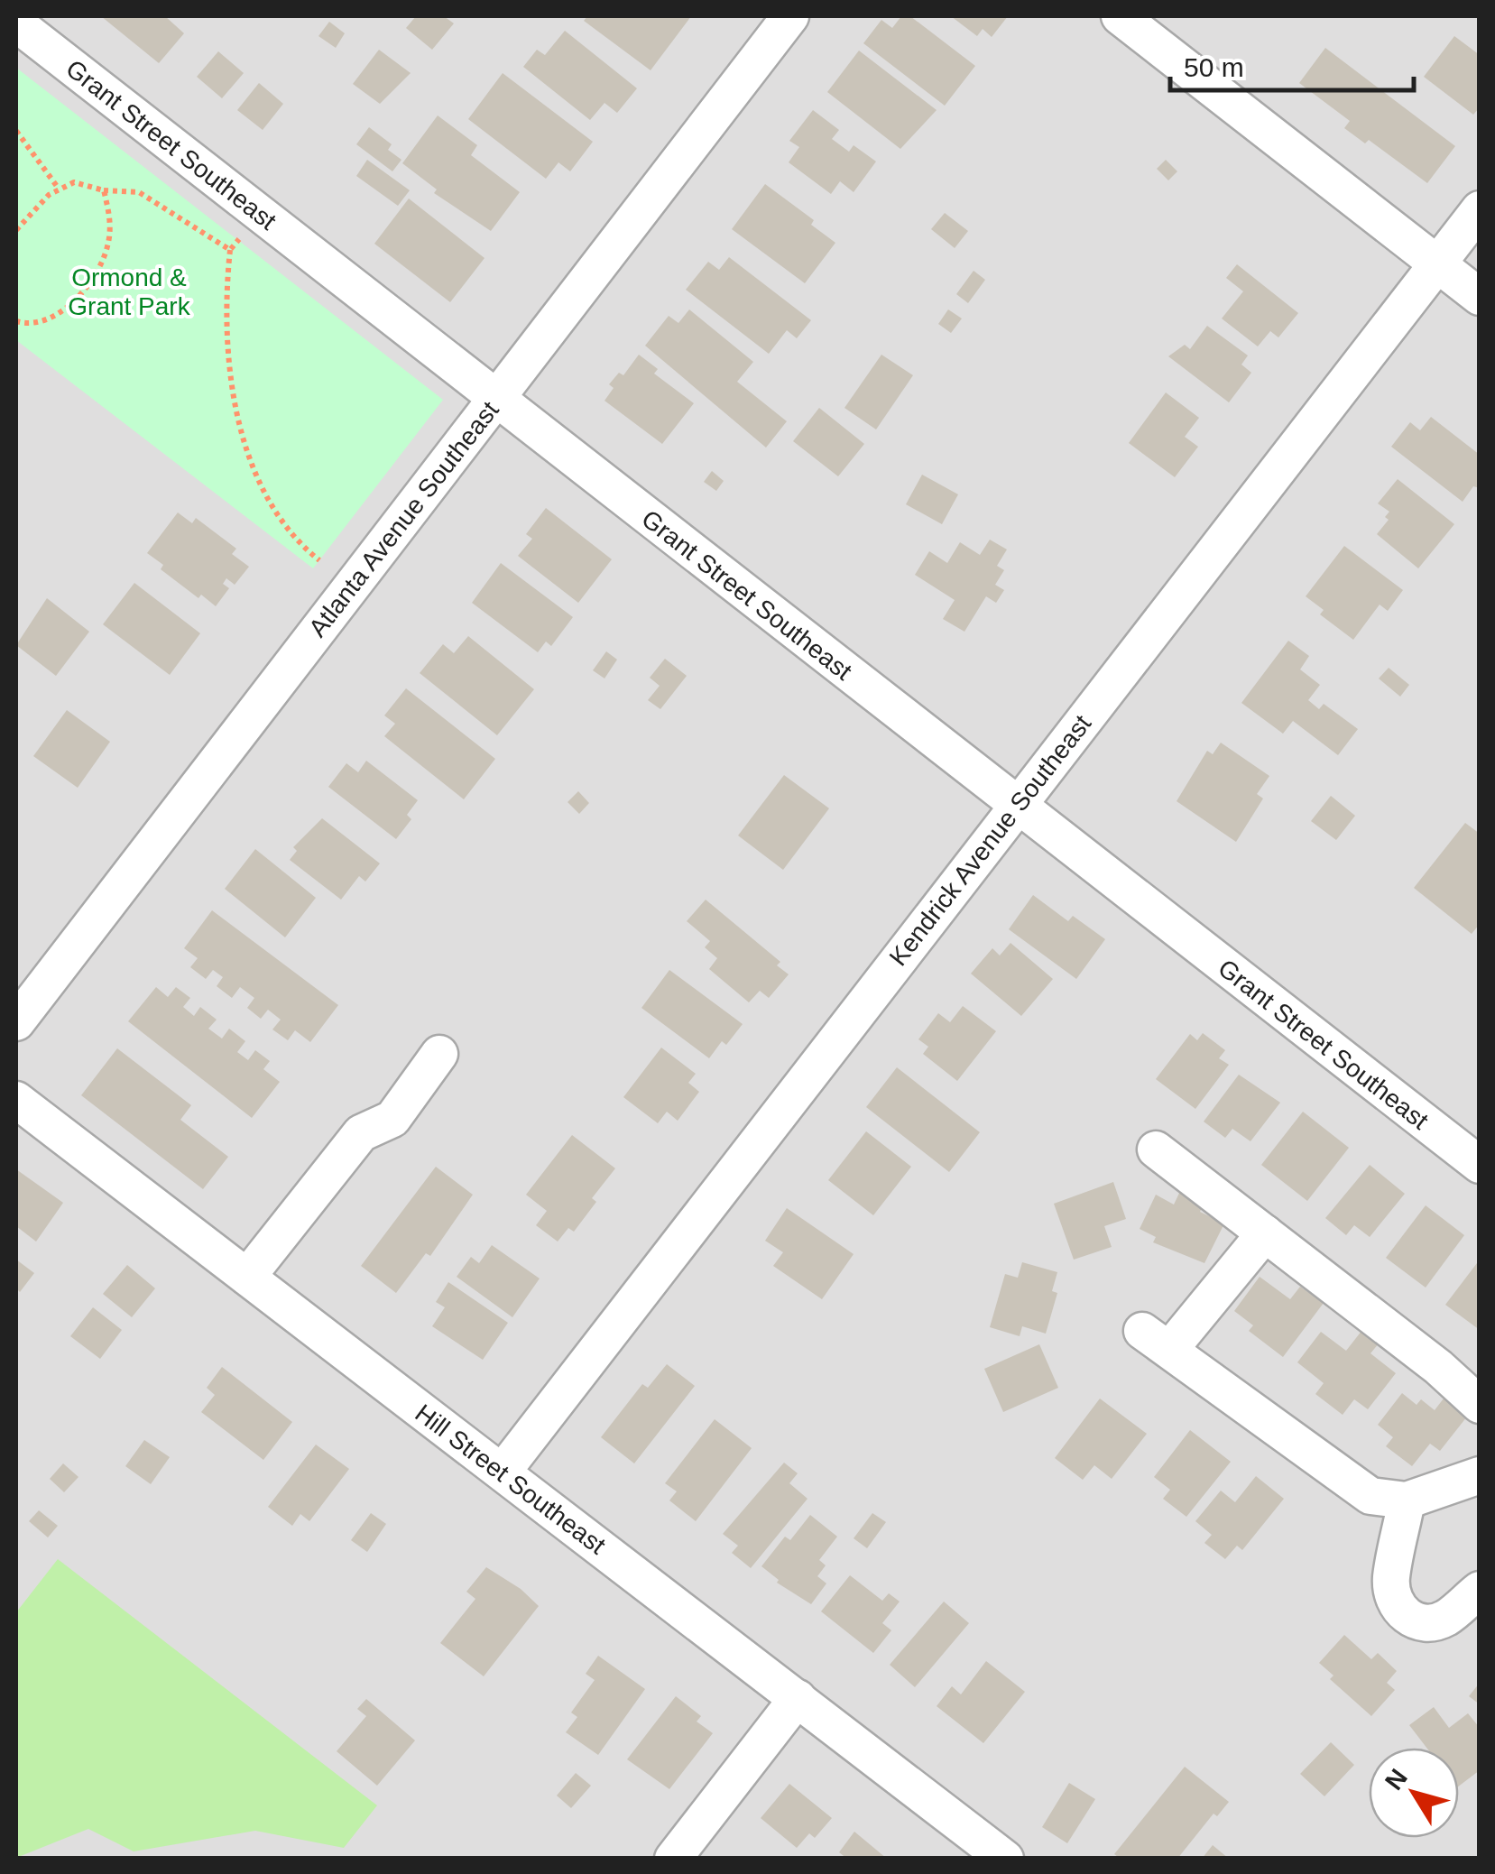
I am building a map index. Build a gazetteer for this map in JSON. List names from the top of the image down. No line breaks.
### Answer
{"streets":{"street":["Grant Street Southeast","Atlanta Avenue Southeast","Kendrick Avenue Southeast","Hill Street Southeast"]},"crossings":[["Grant Street Southeast","Atlanta Avenue Southeast"],["Grant Street Southeast","Kendrick Avenue Southeast"],["Kendrick Avenue Southeast","Hill Street Southeast"]],"parks":["Ormond & Grant Park"],"scale_bar":"50 m","north":"top left"}
